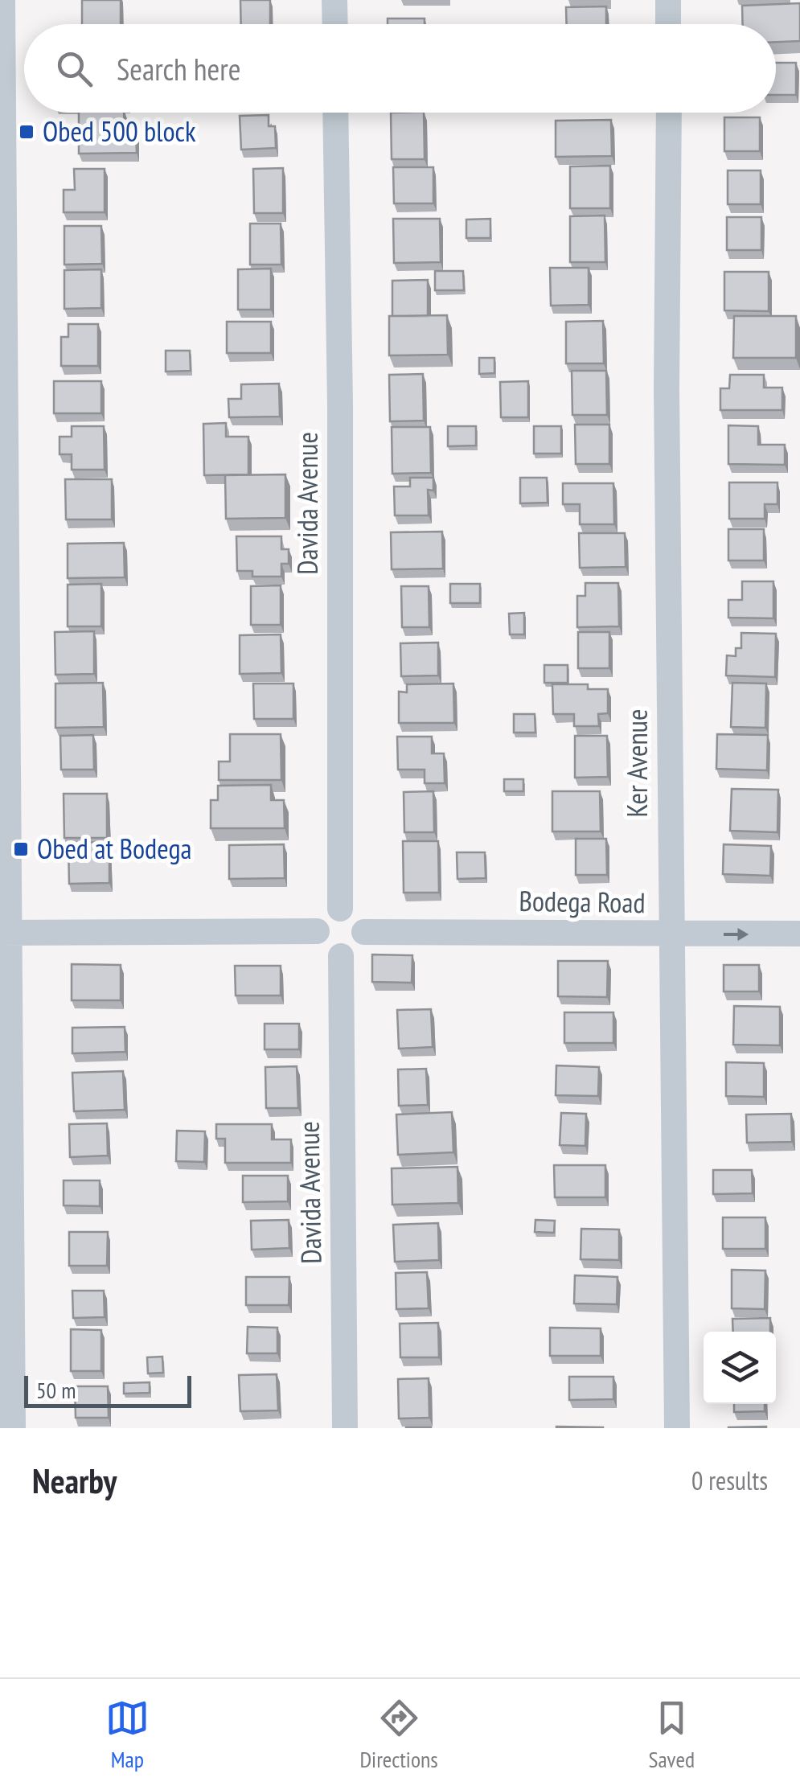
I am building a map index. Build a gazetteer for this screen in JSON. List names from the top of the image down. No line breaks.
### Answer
{"streets":{"street":["Davida Avenue","Ker Avenue","Bodega Road"]},"crossings":[["Davida Avenue","Bodega Road"],["Ker Avenue","Bodega Road"]],"places":{"transit":["Obed 500 block","Obed at Bodega"]},"scale_bar":"50 m","page":{"search":"Search here","scale":"50 m","heading":["Nearby","0 results"],"nav":["Map","Directions","Saved"]}}
